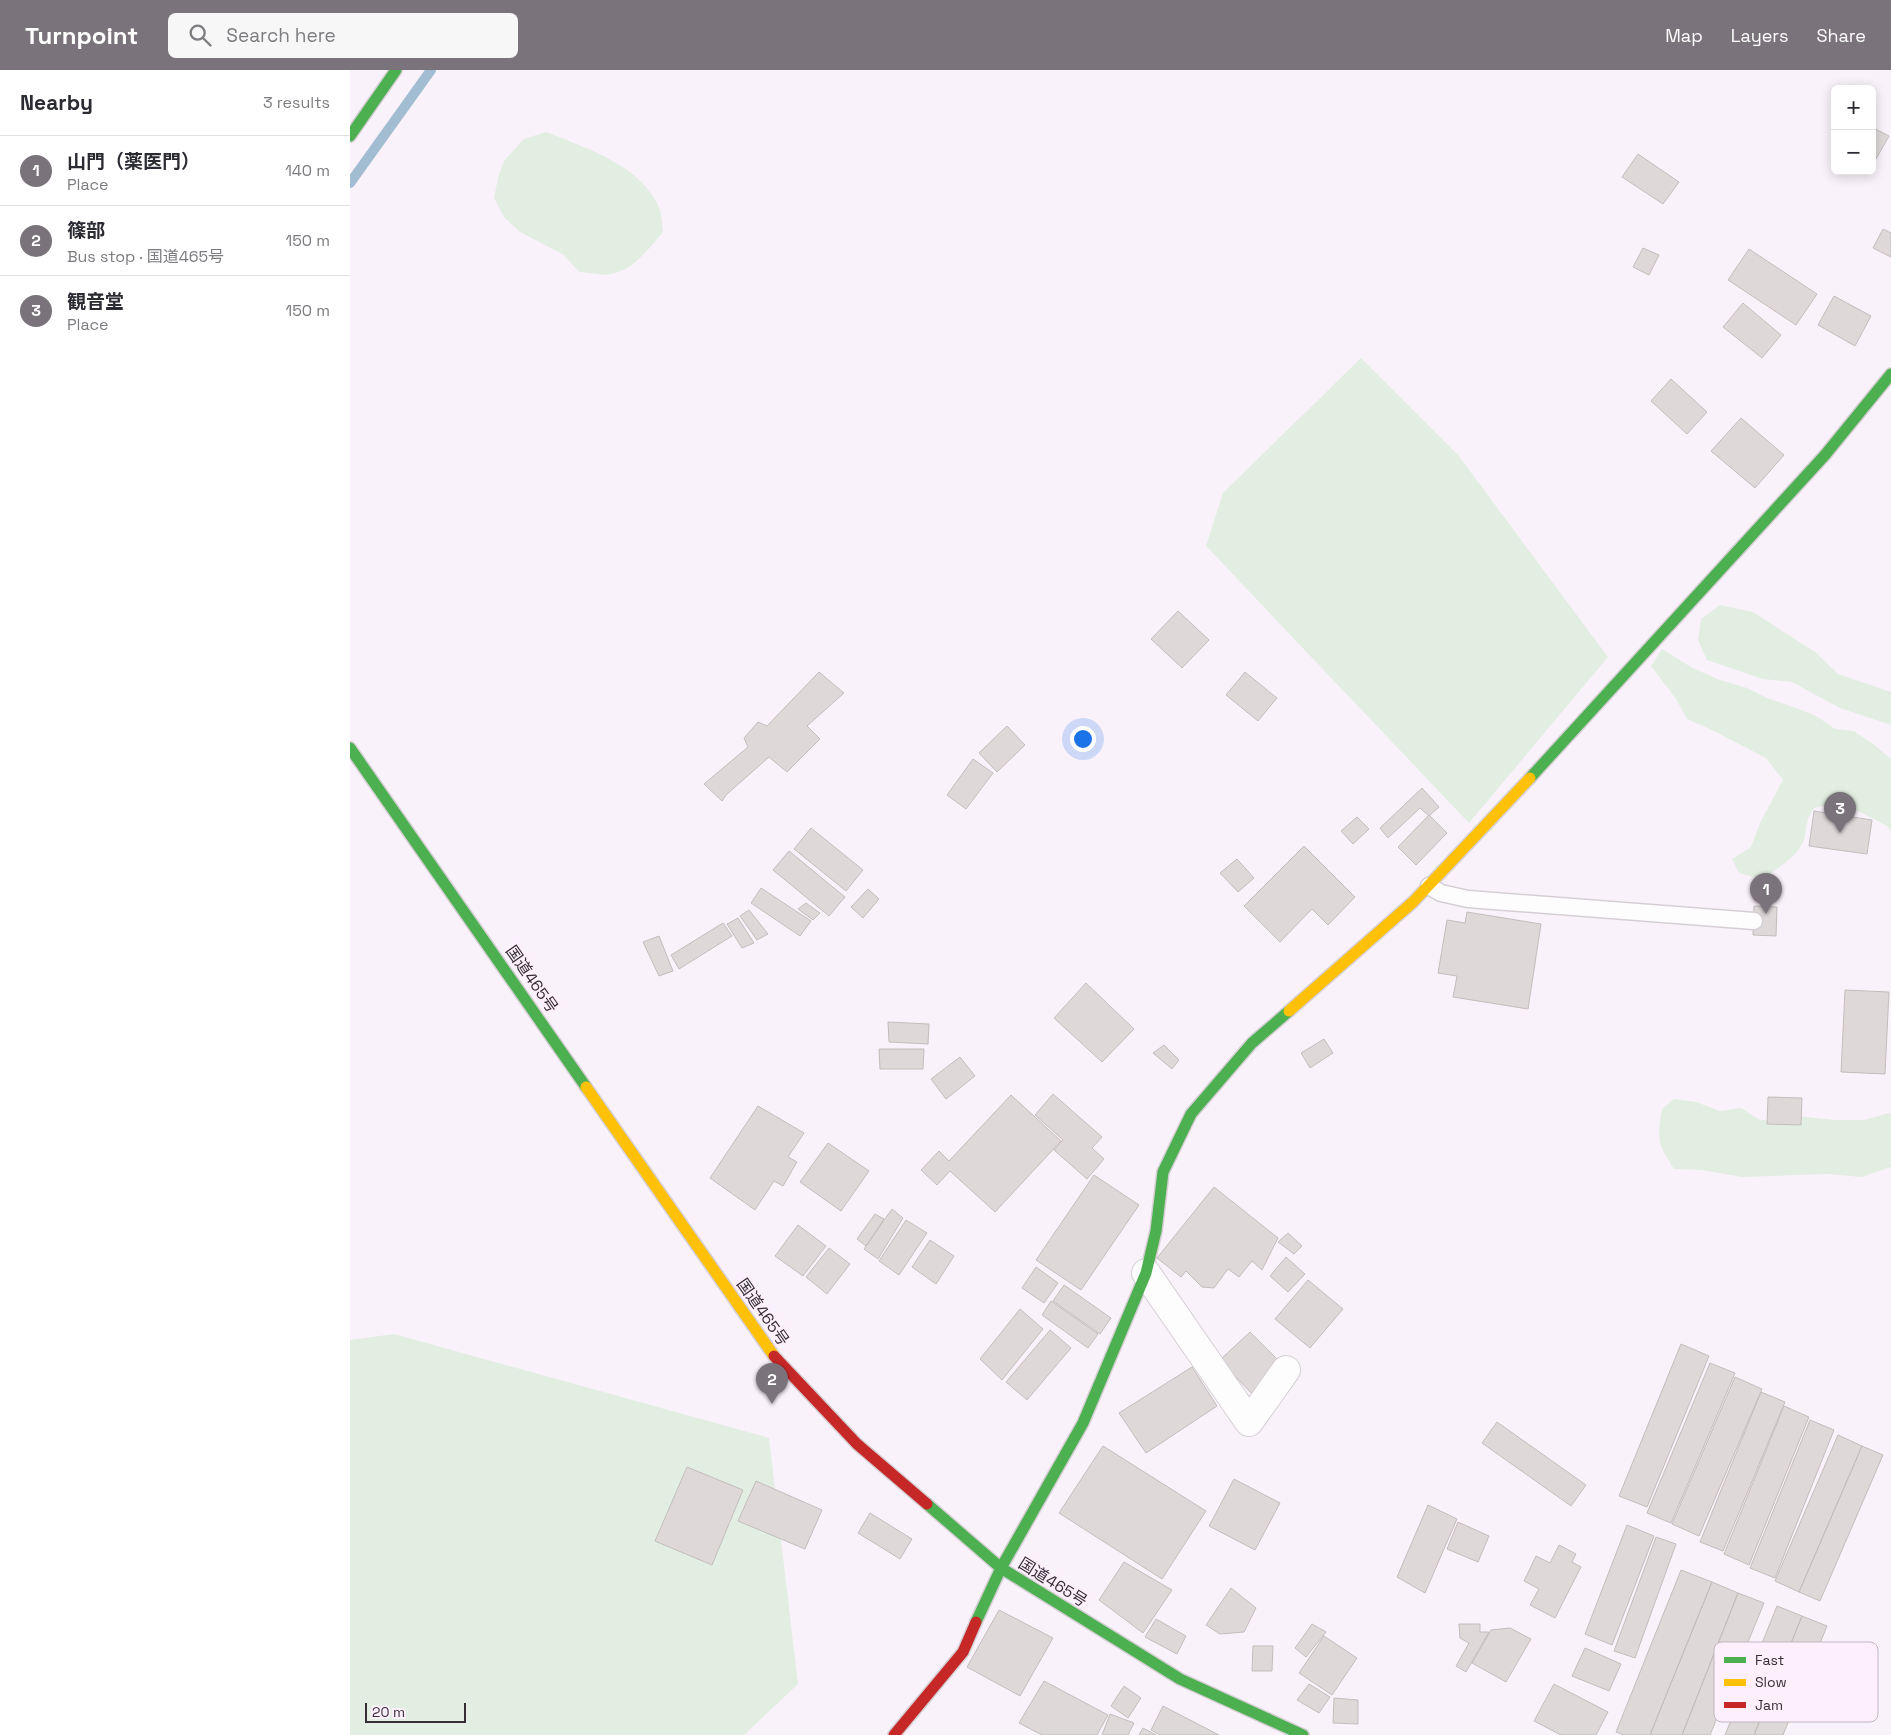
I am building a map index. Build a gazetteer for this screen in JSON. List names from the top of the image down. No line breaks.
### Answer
{"streets":{"main road":["国道465号"]},"legend":["Fast","Slow","Jam"],"scale_bar":"20 m","page":{"header":"Turnpoint","search":"Search here","nav":["Map","Layers","Share"],"heading":["Nearby","3 results"],"map_buttons":["+","−"],"list":[{"mark":"1","name":"山門（薬医門）","note":"Place","value":"140 m"},{"mark":"2","name":"篠部","note":"Bus stop · 国道465号","value":"150 m"},{"mark":"3","name":"観音堂","note":"Place","value":"150 m"}],"pins":["3","1","2"],"scale":"20 m"}}
